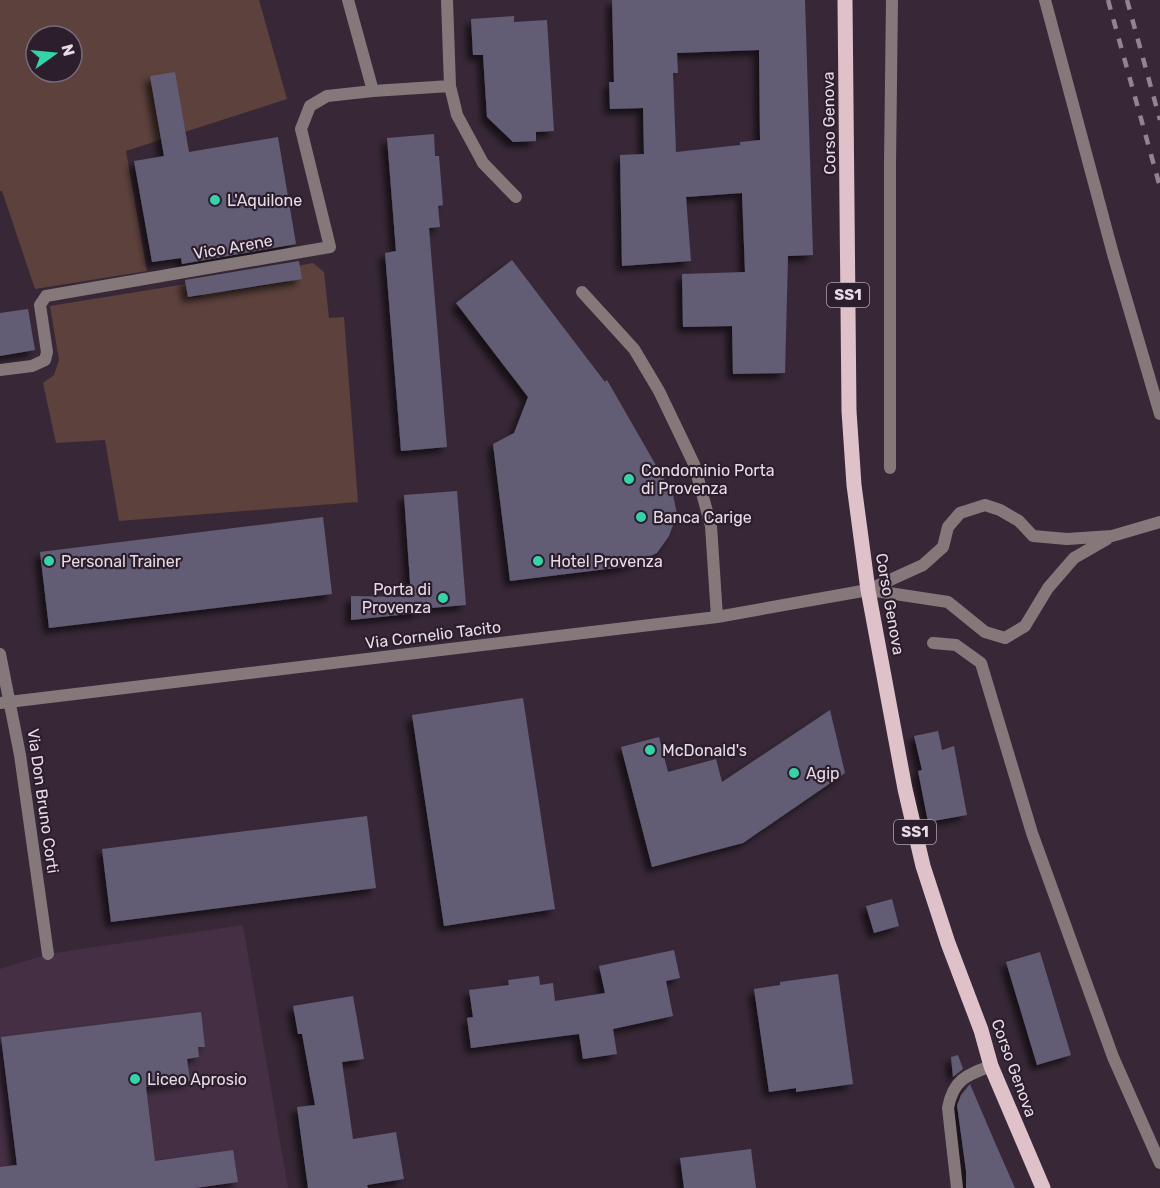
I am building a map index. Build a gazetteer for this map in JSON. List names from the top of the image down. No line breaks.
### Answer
{"streets":{"main road":["Corso Genova","SS1"],"street":["Vico Arene","Via Cornelio Tacito","Via Don Bruno Corti"]},"crossings":[["Corso Genova","Via Cornelio Tacito"],["Via Cornelio Tacito","Via Don Bruno Corti"]],"places":["L'Aquilone","Condominio Porta di Provenza","Banca Carige","Personal Trainer","Hotel Provenza","Porta di Provenza","McDonald's","Agip","Liceo Aprosio"],"north":"right"}
